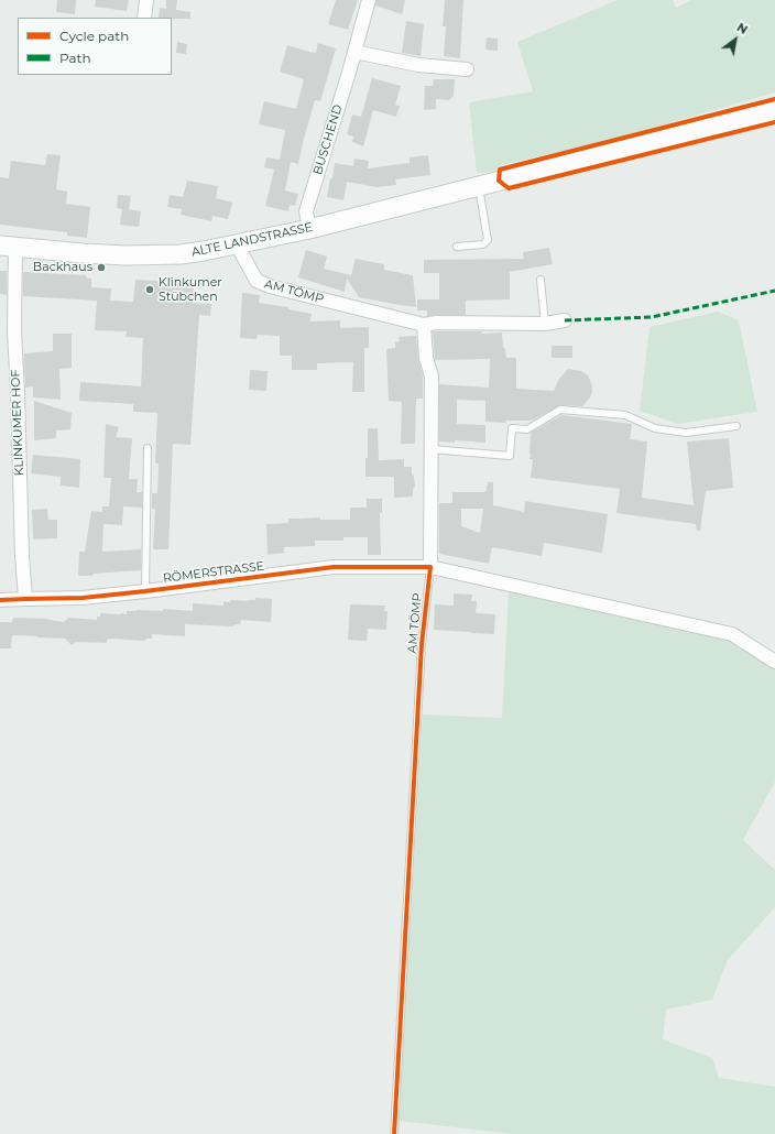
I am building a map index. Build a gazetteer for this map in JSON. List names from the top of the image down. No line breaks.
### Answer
{"streets":{"main road":["ALTE LANDSTRASSE"],"street":["BUSCHEND","AM TÖMP","KLINKUMER HOF","RÖMERSTRASSE"]},"crossings":[["BUSCHEND","ALTE LANDSTRASSE"],["ALTE LANDSTRASSE","AM TÖMP"],["ALTE LANDSTRASSE","KLINKUMER HOF"],["AM TÖMP","RÖMERSTRASSE"],["KLINKUMER HOF","RÖMERSTRASSE"]],"places":["Backhaus","Klinkumer Stübchen"],"legend":["Cycle path","Path"],"north":"top right"}
